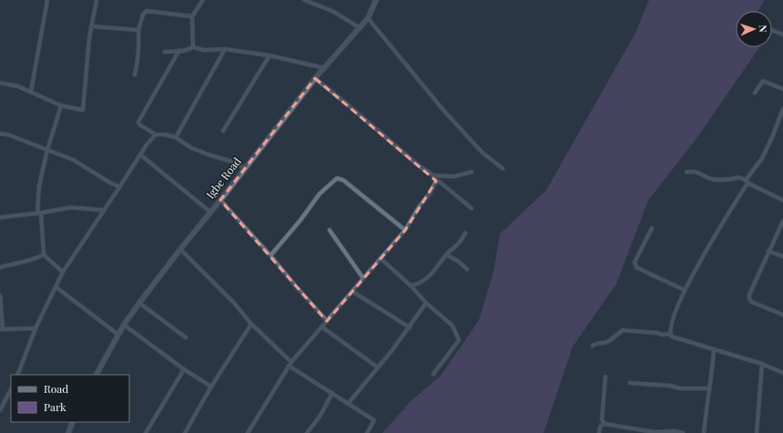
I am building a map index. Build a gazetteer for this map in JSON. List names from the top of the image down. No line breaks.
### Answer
{"streets":{"street":["Igbe Road"]},"legend":["Road","Park"],"north":"right"}
